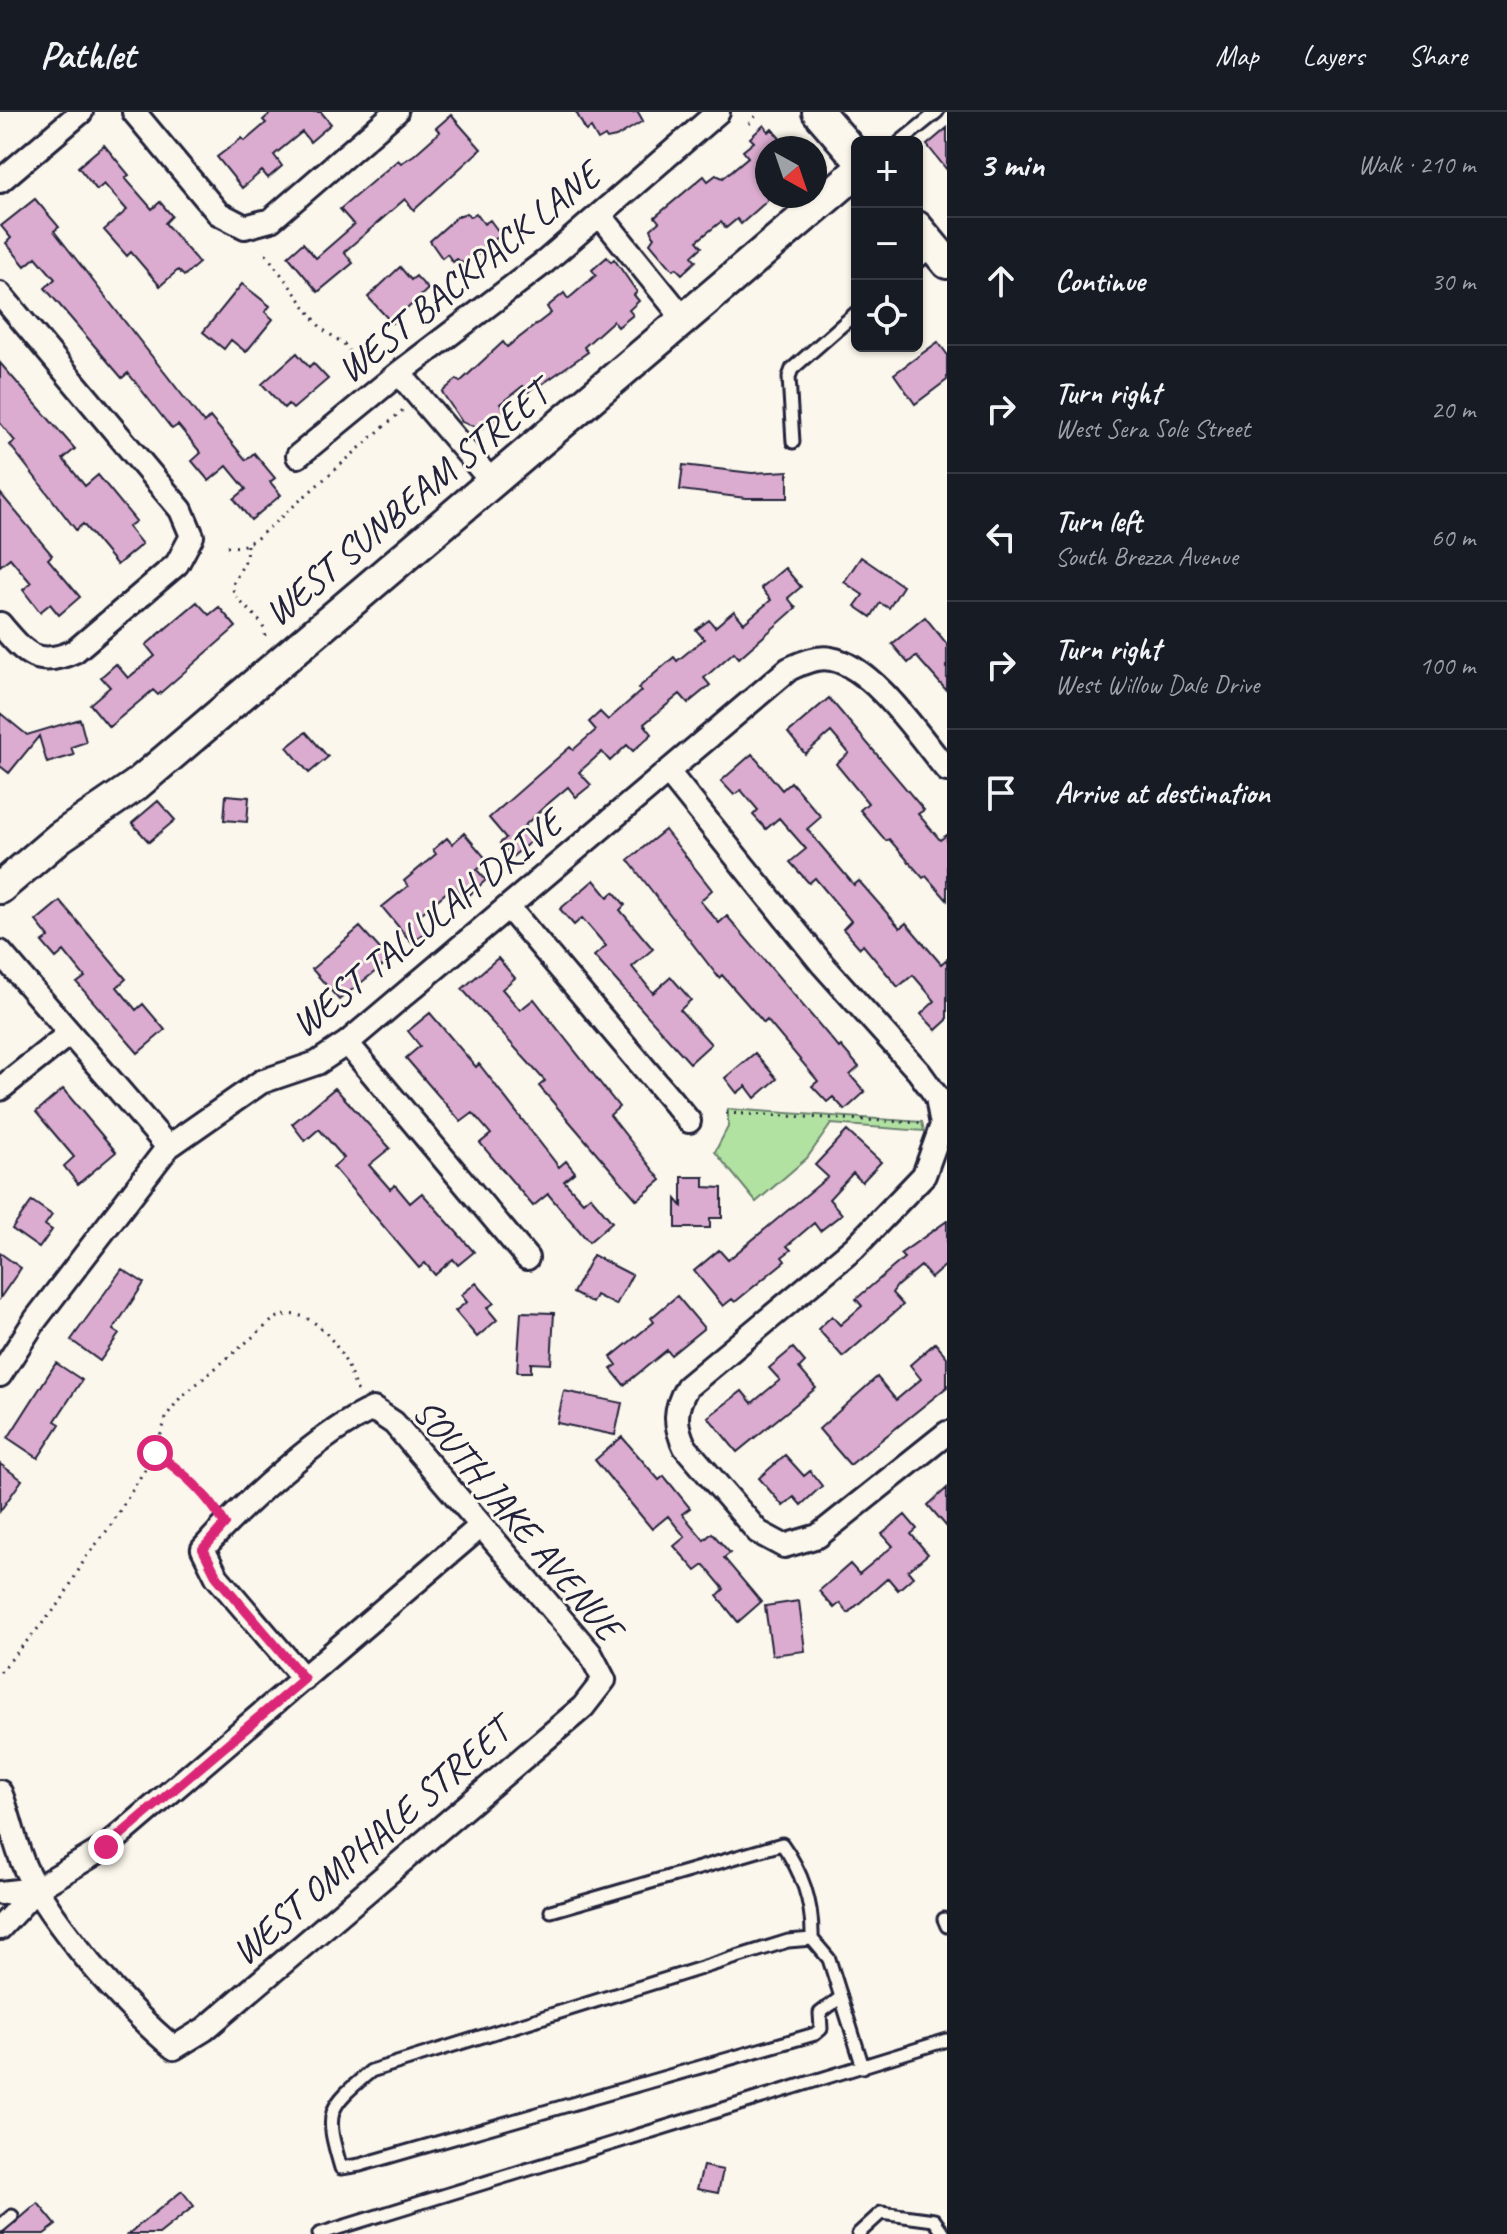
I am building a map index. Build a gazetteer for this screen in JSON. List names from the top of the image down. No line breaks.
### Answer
{"streets":{"street":["WEST BACKPACK LANE","WEST SUNBEAM STREET","WEST TALLULAH DRIVE","SOUTH JAKE AVENUE","WEST OMPHALE STREET"]},"crossings":[["SOUTH JAKE AVENUE","WEST OMPHALE STREET"]],"north":"bottom right","page":{"header":"Pathlet","nav":["Map","Layers","Share"],"heading":["3 min","Walk · 210 m"],"map_buttons":["+","−"],"list":[["Continue","30 m"],["Turn right","West Sera Sole Street","20 m"],["Turn left","South Brezza Avenue","60 m"],["Turn right","West Willow Dale Drive","100 m"],"Arrive at destination"]}}
